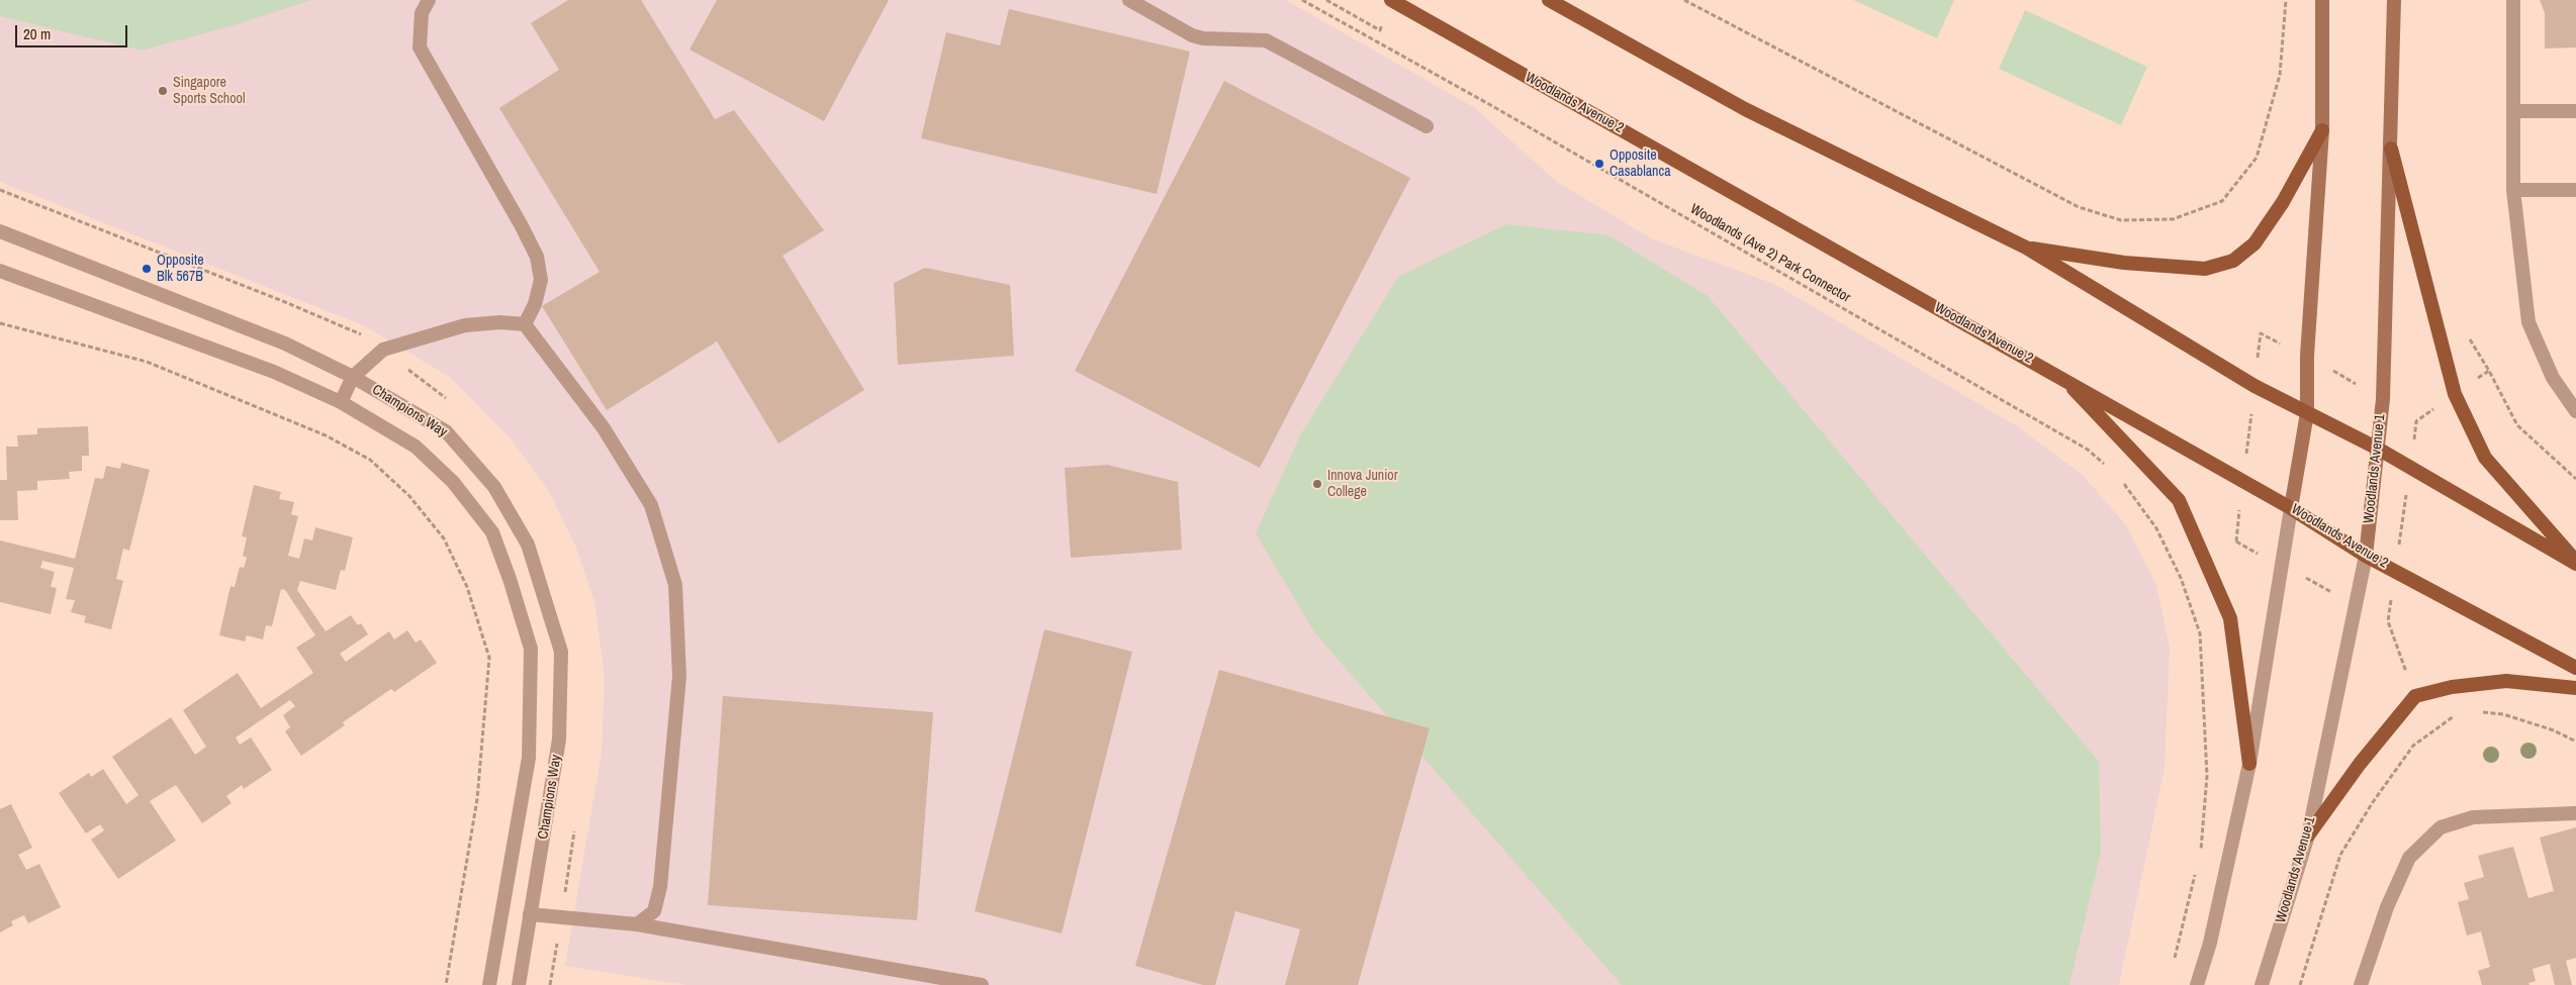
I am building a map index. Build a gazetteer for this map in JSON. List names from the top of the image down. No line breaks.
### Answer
{"streets":{"main road":["Woodlands Avenue 2","Woodlands Avenue 1"],"street":["Champions Way"],"path":["Woodlands (Ave 2) Park Connector"]},"crossings":[["Woodlands Avenue 2","Woodlands Avenue 1"]],"places":["Singapore Sports School","Opposite Casablanca","Opposite Blk 567B","Innova Junior College"],"scale_bar":"20 m"}
